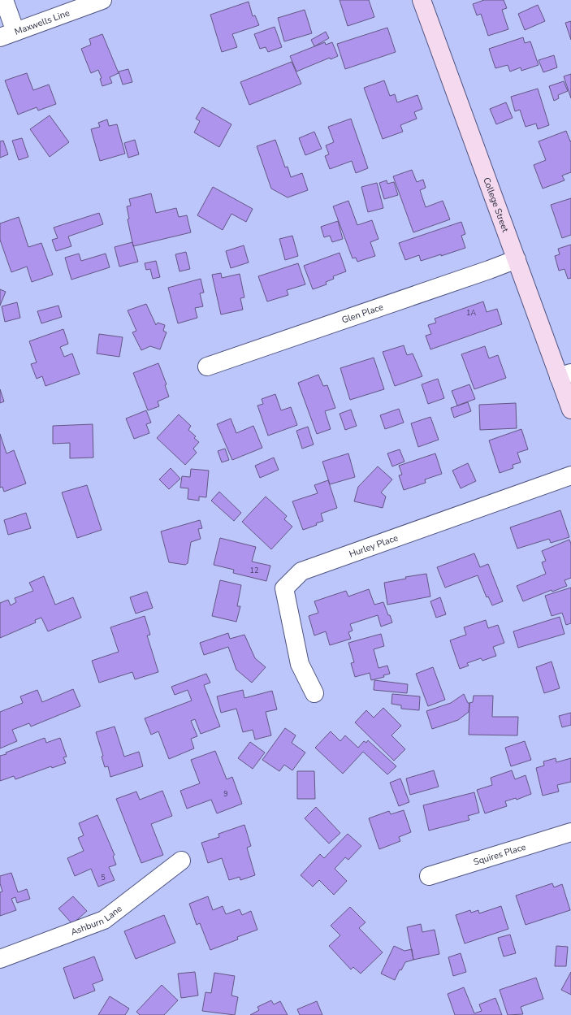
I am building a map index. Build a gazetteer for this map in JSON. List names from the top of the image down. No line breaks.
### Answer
{"streets":{"main road":["College Street"],"street":["Maxwells Line","Glen Place","Hurley Place","Squires Place","Ashburn Lane"]},"crossings":[["College Street","Glen Place"]],"house_numbers":["1A","12","9","5"]}
